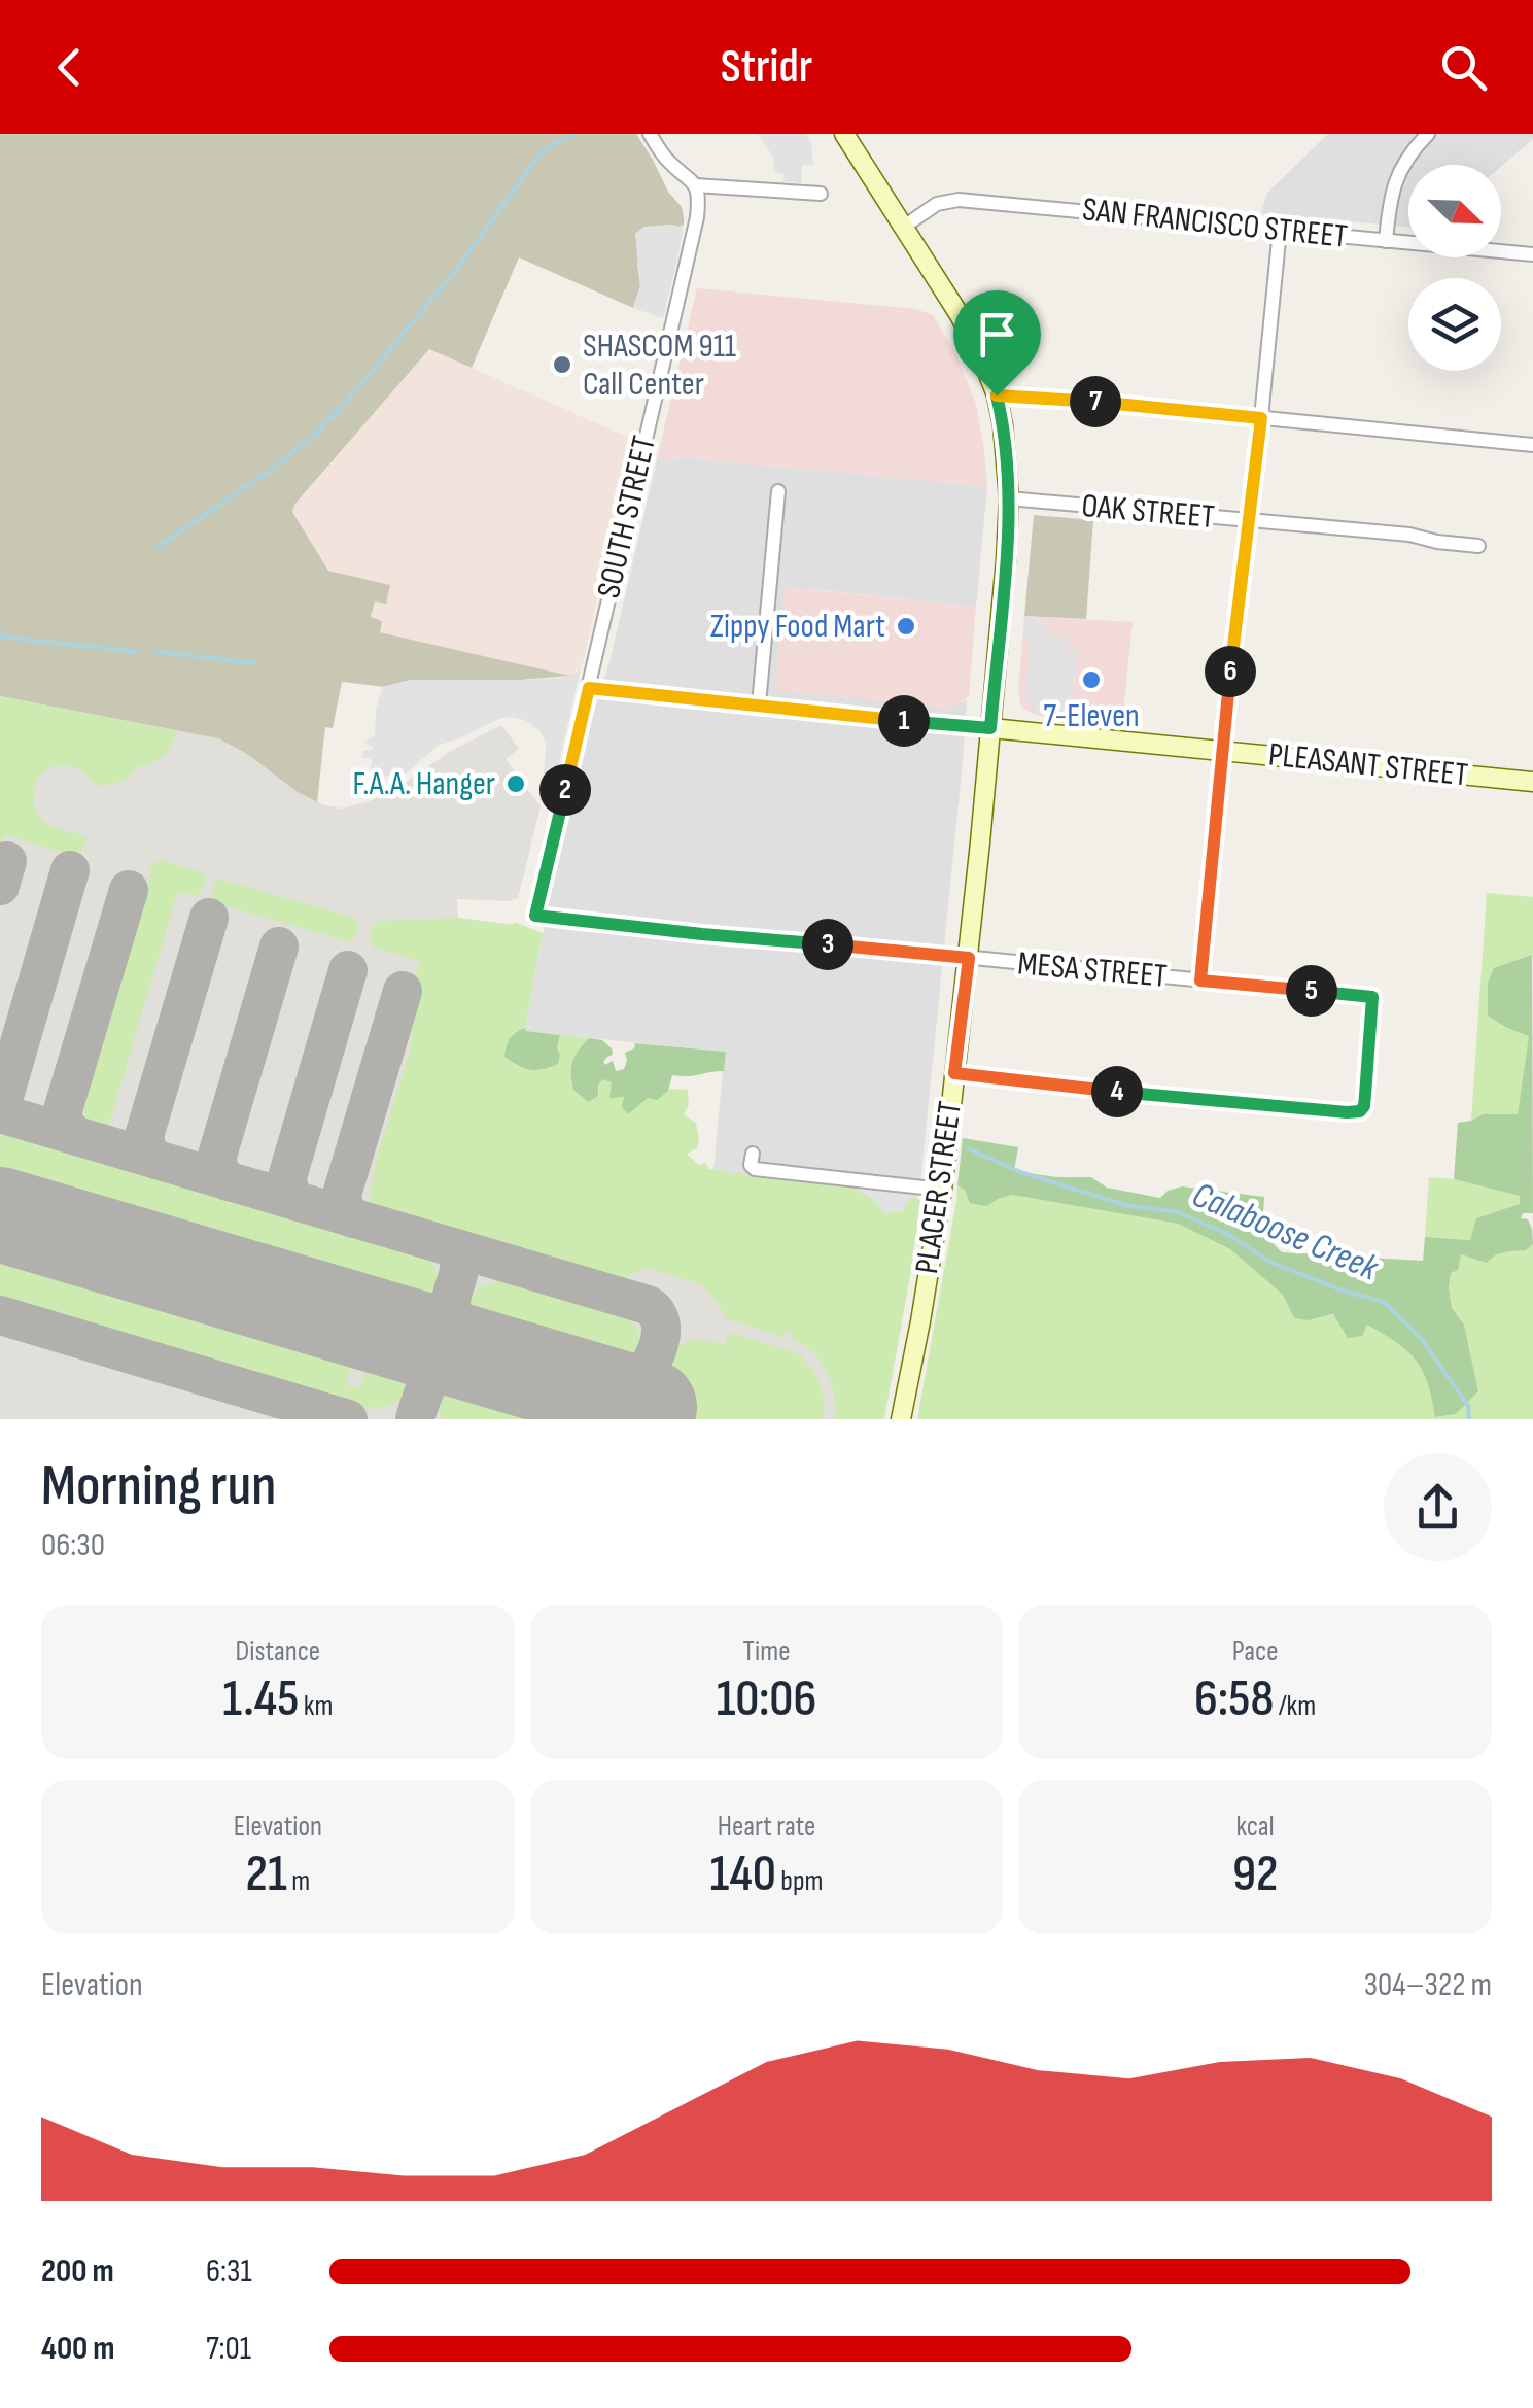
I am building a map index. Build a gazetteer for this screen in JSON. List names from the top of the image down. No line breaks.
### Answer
{"streets":{"main road":["PLEASANT STREET","PLACER STREET"],"street":["SAN FRANCISCO STREET","OAK STREET","SOUTH STREET","MESA STREET"]},"crossings":[["SAN FRANCISCO STREET","PLACER STREET"],["OAK STREET","PLACER STREET"],["SOUTH STREET","PLEASANT STREET"],["SOUTH STREET","MESA STREET"],["PLEASANT STREET","PLACER STREET"],["MESA STREET","PLACER STREET"]],"water":["Calaboose Creek"],"places":["SHASCOM 911 Call Center","Zippy Food Mart","7-Eleven","F.A.A. Hanger"],"north":"bottom right","page":{"header":"Stridr","pins":["7","6","1","2","3","5","4"],"heading":["Morning run","06:30"],"stats":[["Distance","1.45 km"],["Time","10:06"],["Pace","6:58 /km"],["Elevation","21 m"],["Heart rate","140 bpm"],["kcal","92"]],"chart":["Elevation","304–322 m"],"list":[{"name":"200 m","note":"6:31"},{"name":"400 m","note":"7:01"}]}}
